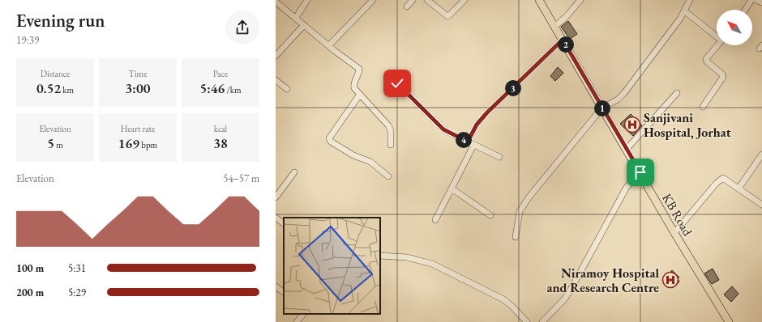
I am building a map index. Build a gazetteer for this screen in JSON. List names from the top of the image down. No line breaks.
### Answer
{"streets":{"main road":["KB Road"]},"places":{"hospital":["Sanjivani Hospital, Jorhat","Niramoy Hospital and Research Centre"]},"north":"top left","page":{"heading":["Evening run","19:39"],"pins":["2","3","1","4"],"stats":[["Distance","0.52 km"],["Time","3:00"],["Pace","5:46 /km"],["Elevation","5 m"],["Heart rate","169 bpm"],["kcal","38"]],"chart":["Elevation","54–57 m"],"list":[{"name":"100 m","note":"5:31"},{"name":"200 m","note":"5:29"}]}}
